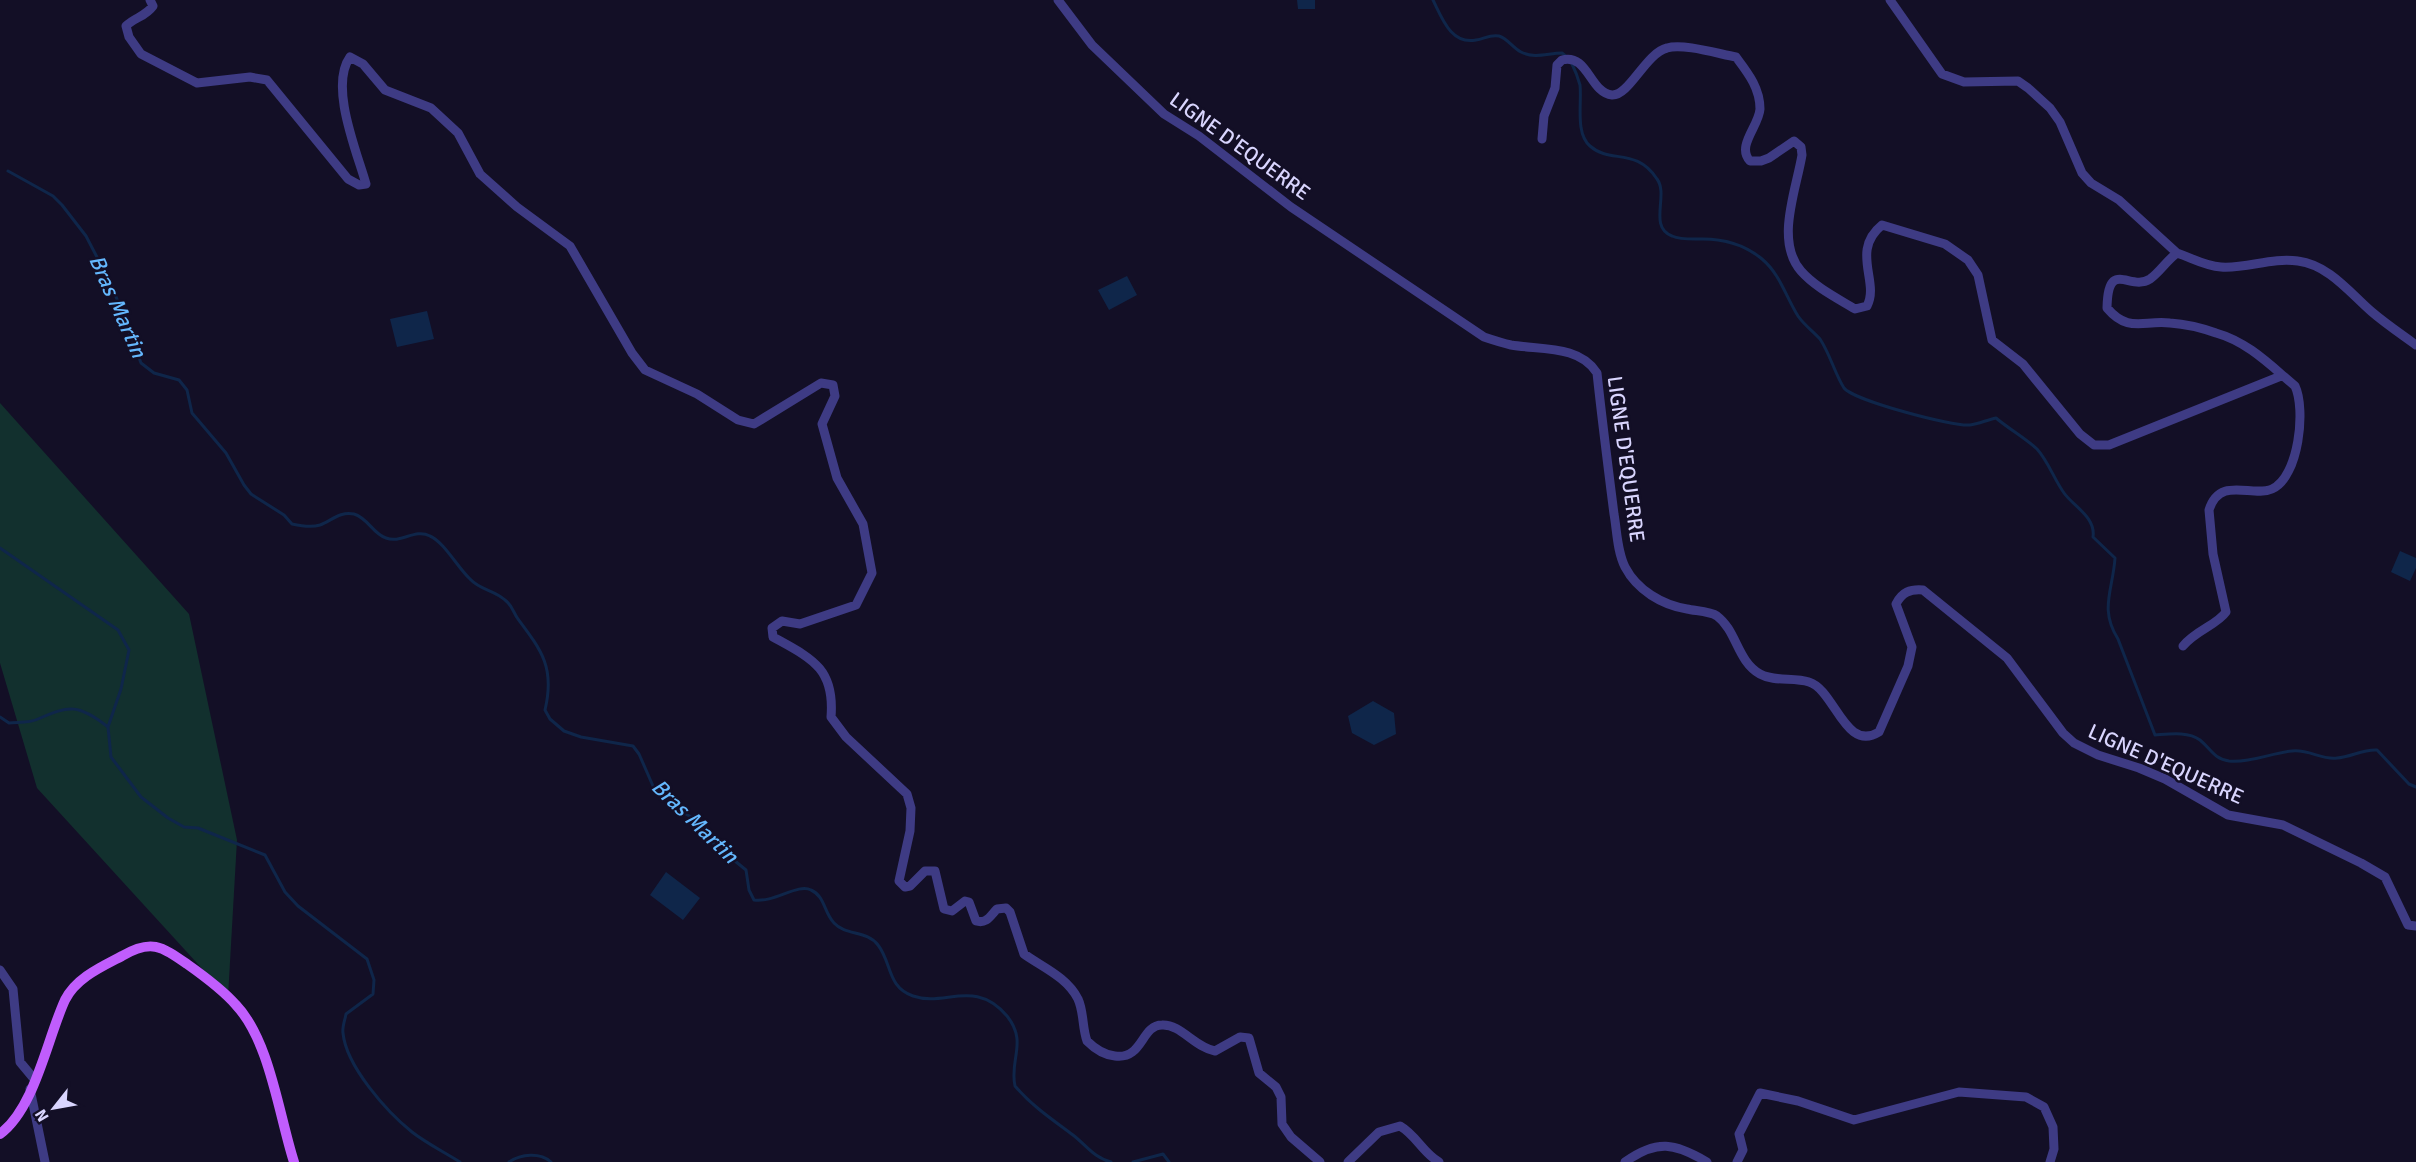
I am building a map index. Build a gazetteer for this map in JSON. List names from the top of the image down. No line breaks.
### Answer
{"streets":{"street":["LIGNE D'EQUERRE"]},"water":["Bras Martin"],"north":"bottom left"}
